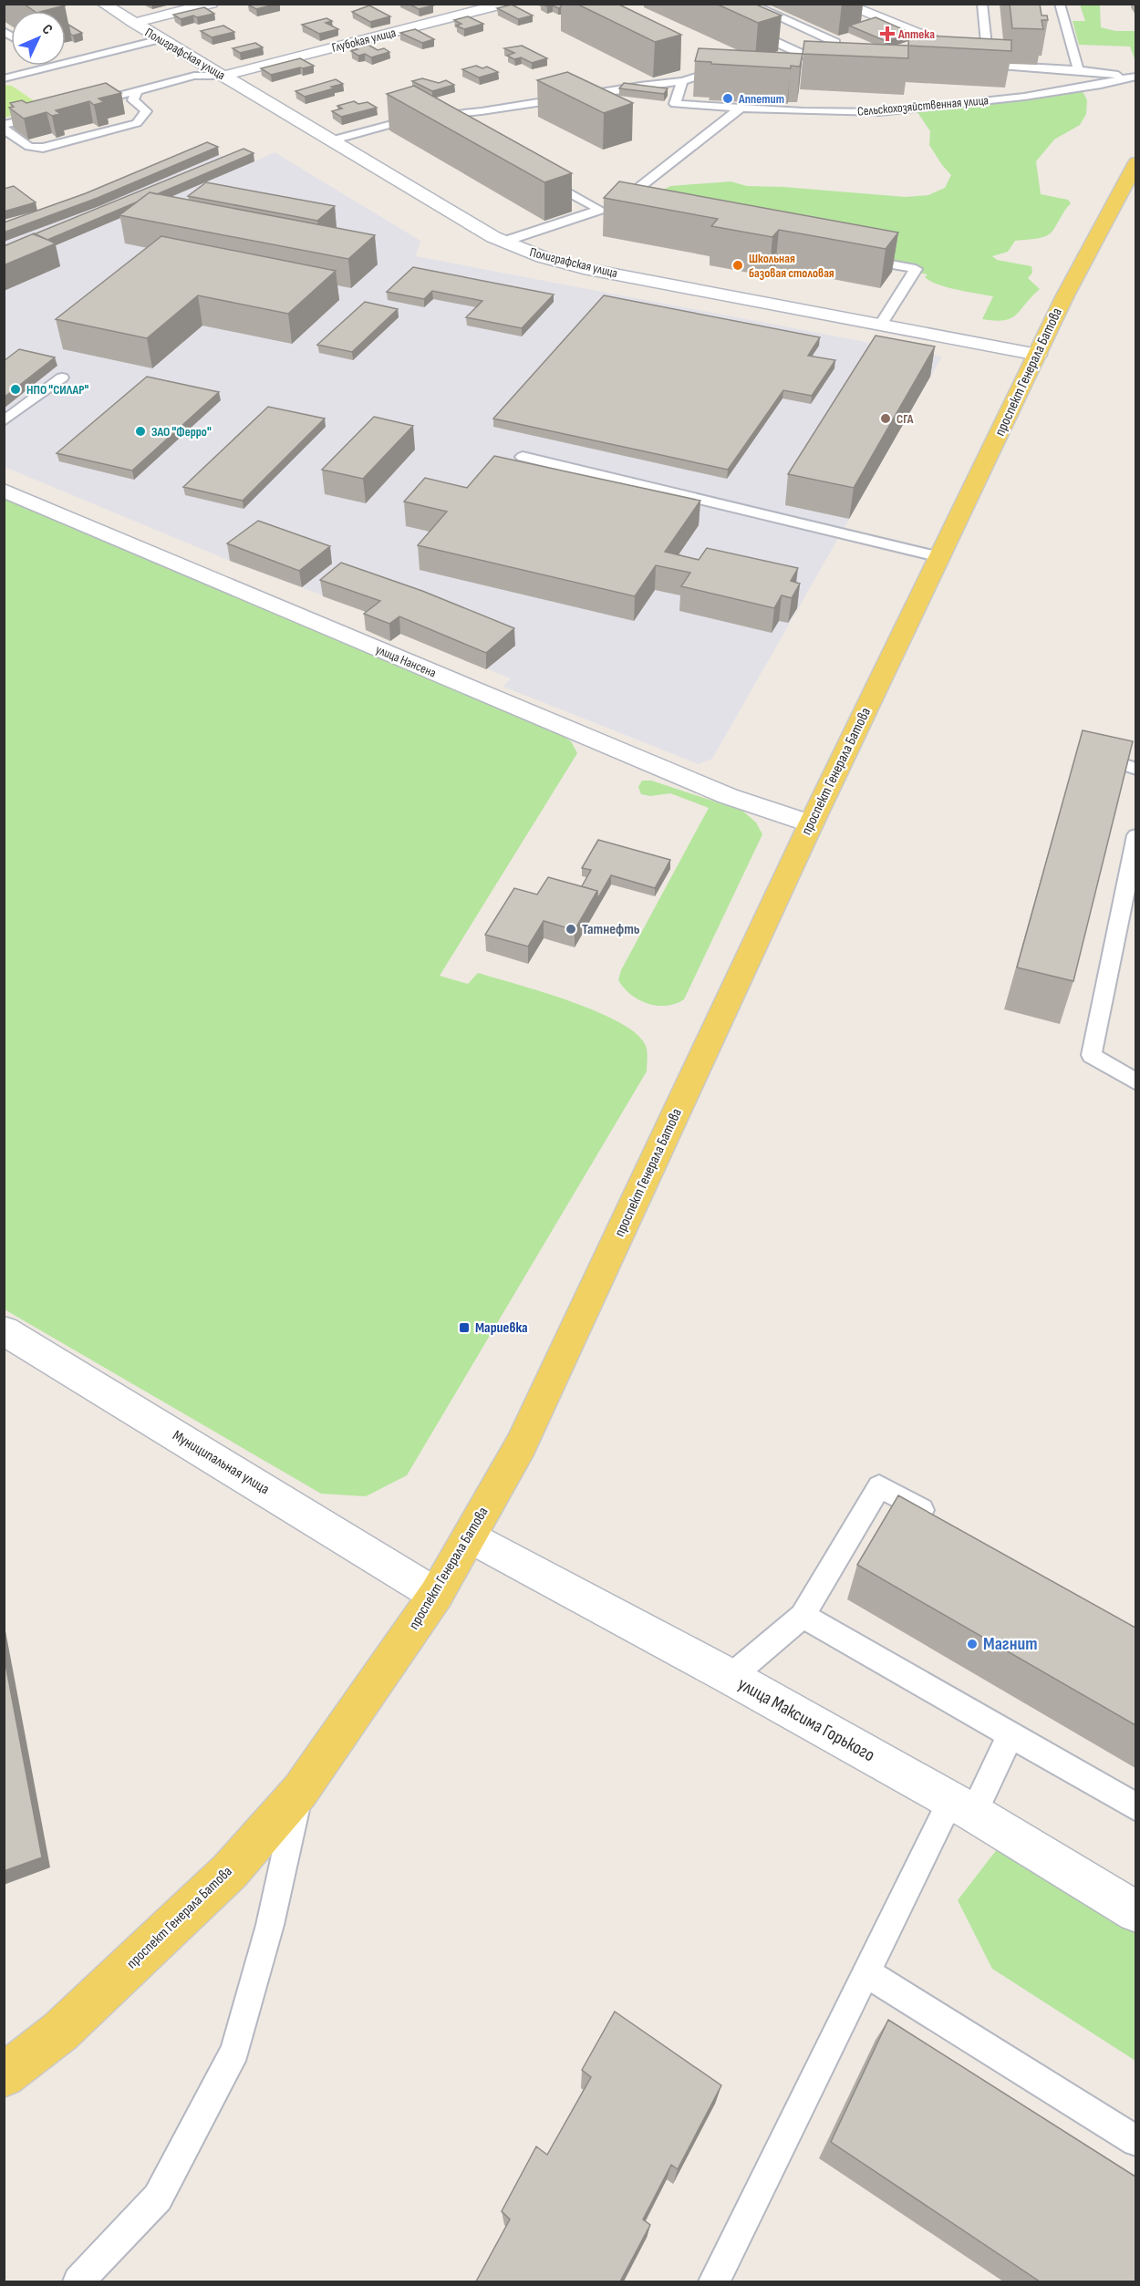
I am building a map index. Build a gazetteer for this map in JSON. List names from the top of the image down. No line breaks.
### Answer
{"streets":{"main road":["проспект Генерала Батова"],"street":["Глубокая улица","Полиграфская улица","улица Нансена","Муниципальная улица","улица Максима Горького"],"lane":["Сельскохозяйственная улица"]},"crossings":[["Глубокая улица","Полиграфская улица"],["Полиграфская улица","проспект Генерала Батова"],["проспект Генерала Батова","улица Нансена"],["проспект Генерала Батова","Муниципальная улица"],["проспект Генерала Батова","улица Максима Горького"]],"places":{"health":["Аптека"],"other":["Аппетит","Школьная базовая столовая","НПО \"СИЛАР\"","СГА","ЗАО \"Ферро\"","Татнефть","Магнит"],"transit":["Мариевка"]},"north":"top right"}
